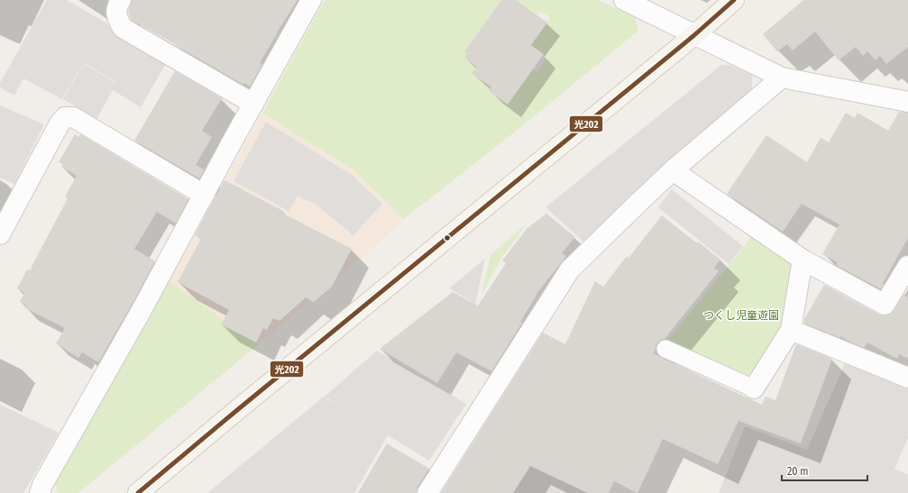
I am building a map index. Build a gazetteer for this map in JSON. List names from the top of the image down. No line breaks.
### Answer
{"parks":["つくし児童遊園"],"lines":["transit line 光202"],"scale_bar":"20 m"}
